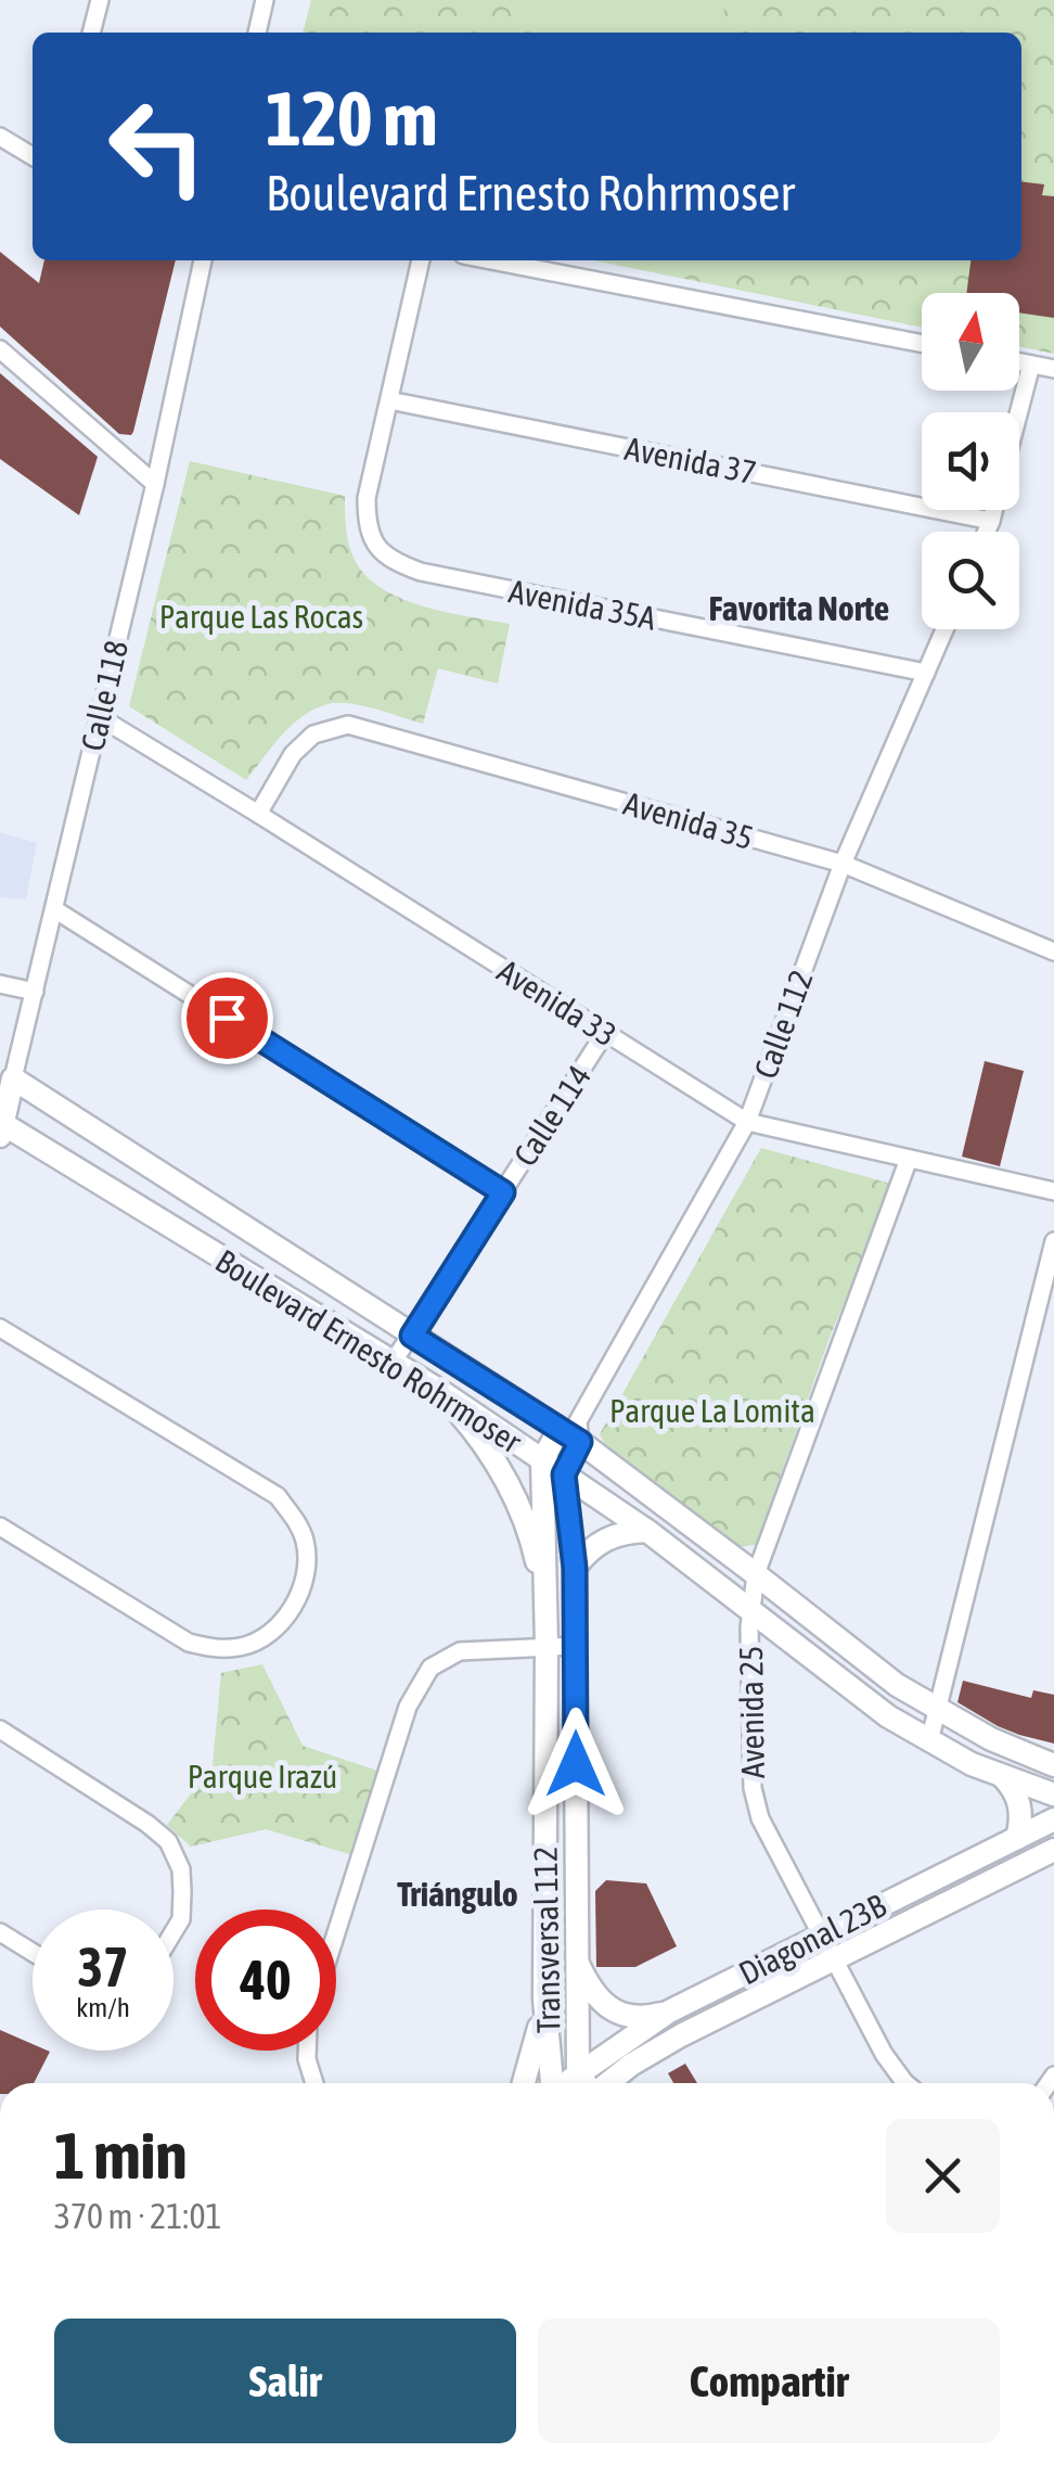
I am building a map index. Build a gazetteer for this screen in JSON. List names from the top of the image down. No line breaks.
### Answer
{"streets":{"street":["Avenida 37","Avenida 35A","Calle 118","Avenida 35","Avenida 33","Calle 112","Calle 114","Boulevard Ernesto Rohrmoser","Avenida 25","Diagonal 23B","Transversal 112"]},"crossings":[["Avenida 37","Avenida 35A"],["Avenida 35A","Calle 112"],["Calle 118","Avenida 33"],["Calle 118","Boulevard Ernesto Rohrmoser"],["Avenida 35","Avenida 33"],["Avenida 35","Calle 112"],["Avenida 33","Calle 112"],["Avenida 33","Calle 114"],["Avenida 33","Avenida 25"],["Calle 112","Boulevard Ernesto Rohrmoser"],["Calle 112","Transversal 112"],["Calle 114","Boulevard Ernesto Rohrmoser"],["Boulevard Ernesto Rohrmoser","Avenida 25"],["Boulevard Ernesto Rohrmoser","Transversal 112"],["Avenida 25","Diagonal 23B"],["Diagonal 23B","Transversal 112"]],"districts":["Favorita Norte","Triángulo"],"parks":["Parque Las Rocas","Parque La Lomita","Parque Irazú"],"north":"top","page":{"turn":["120 m","Boulevard Ernesto Rohrmoser"],"speed":"37 km/h","limit":"40","heading":["1 min","370 m · 21:01"],"buttons":["Salir","Compartir"]}}
